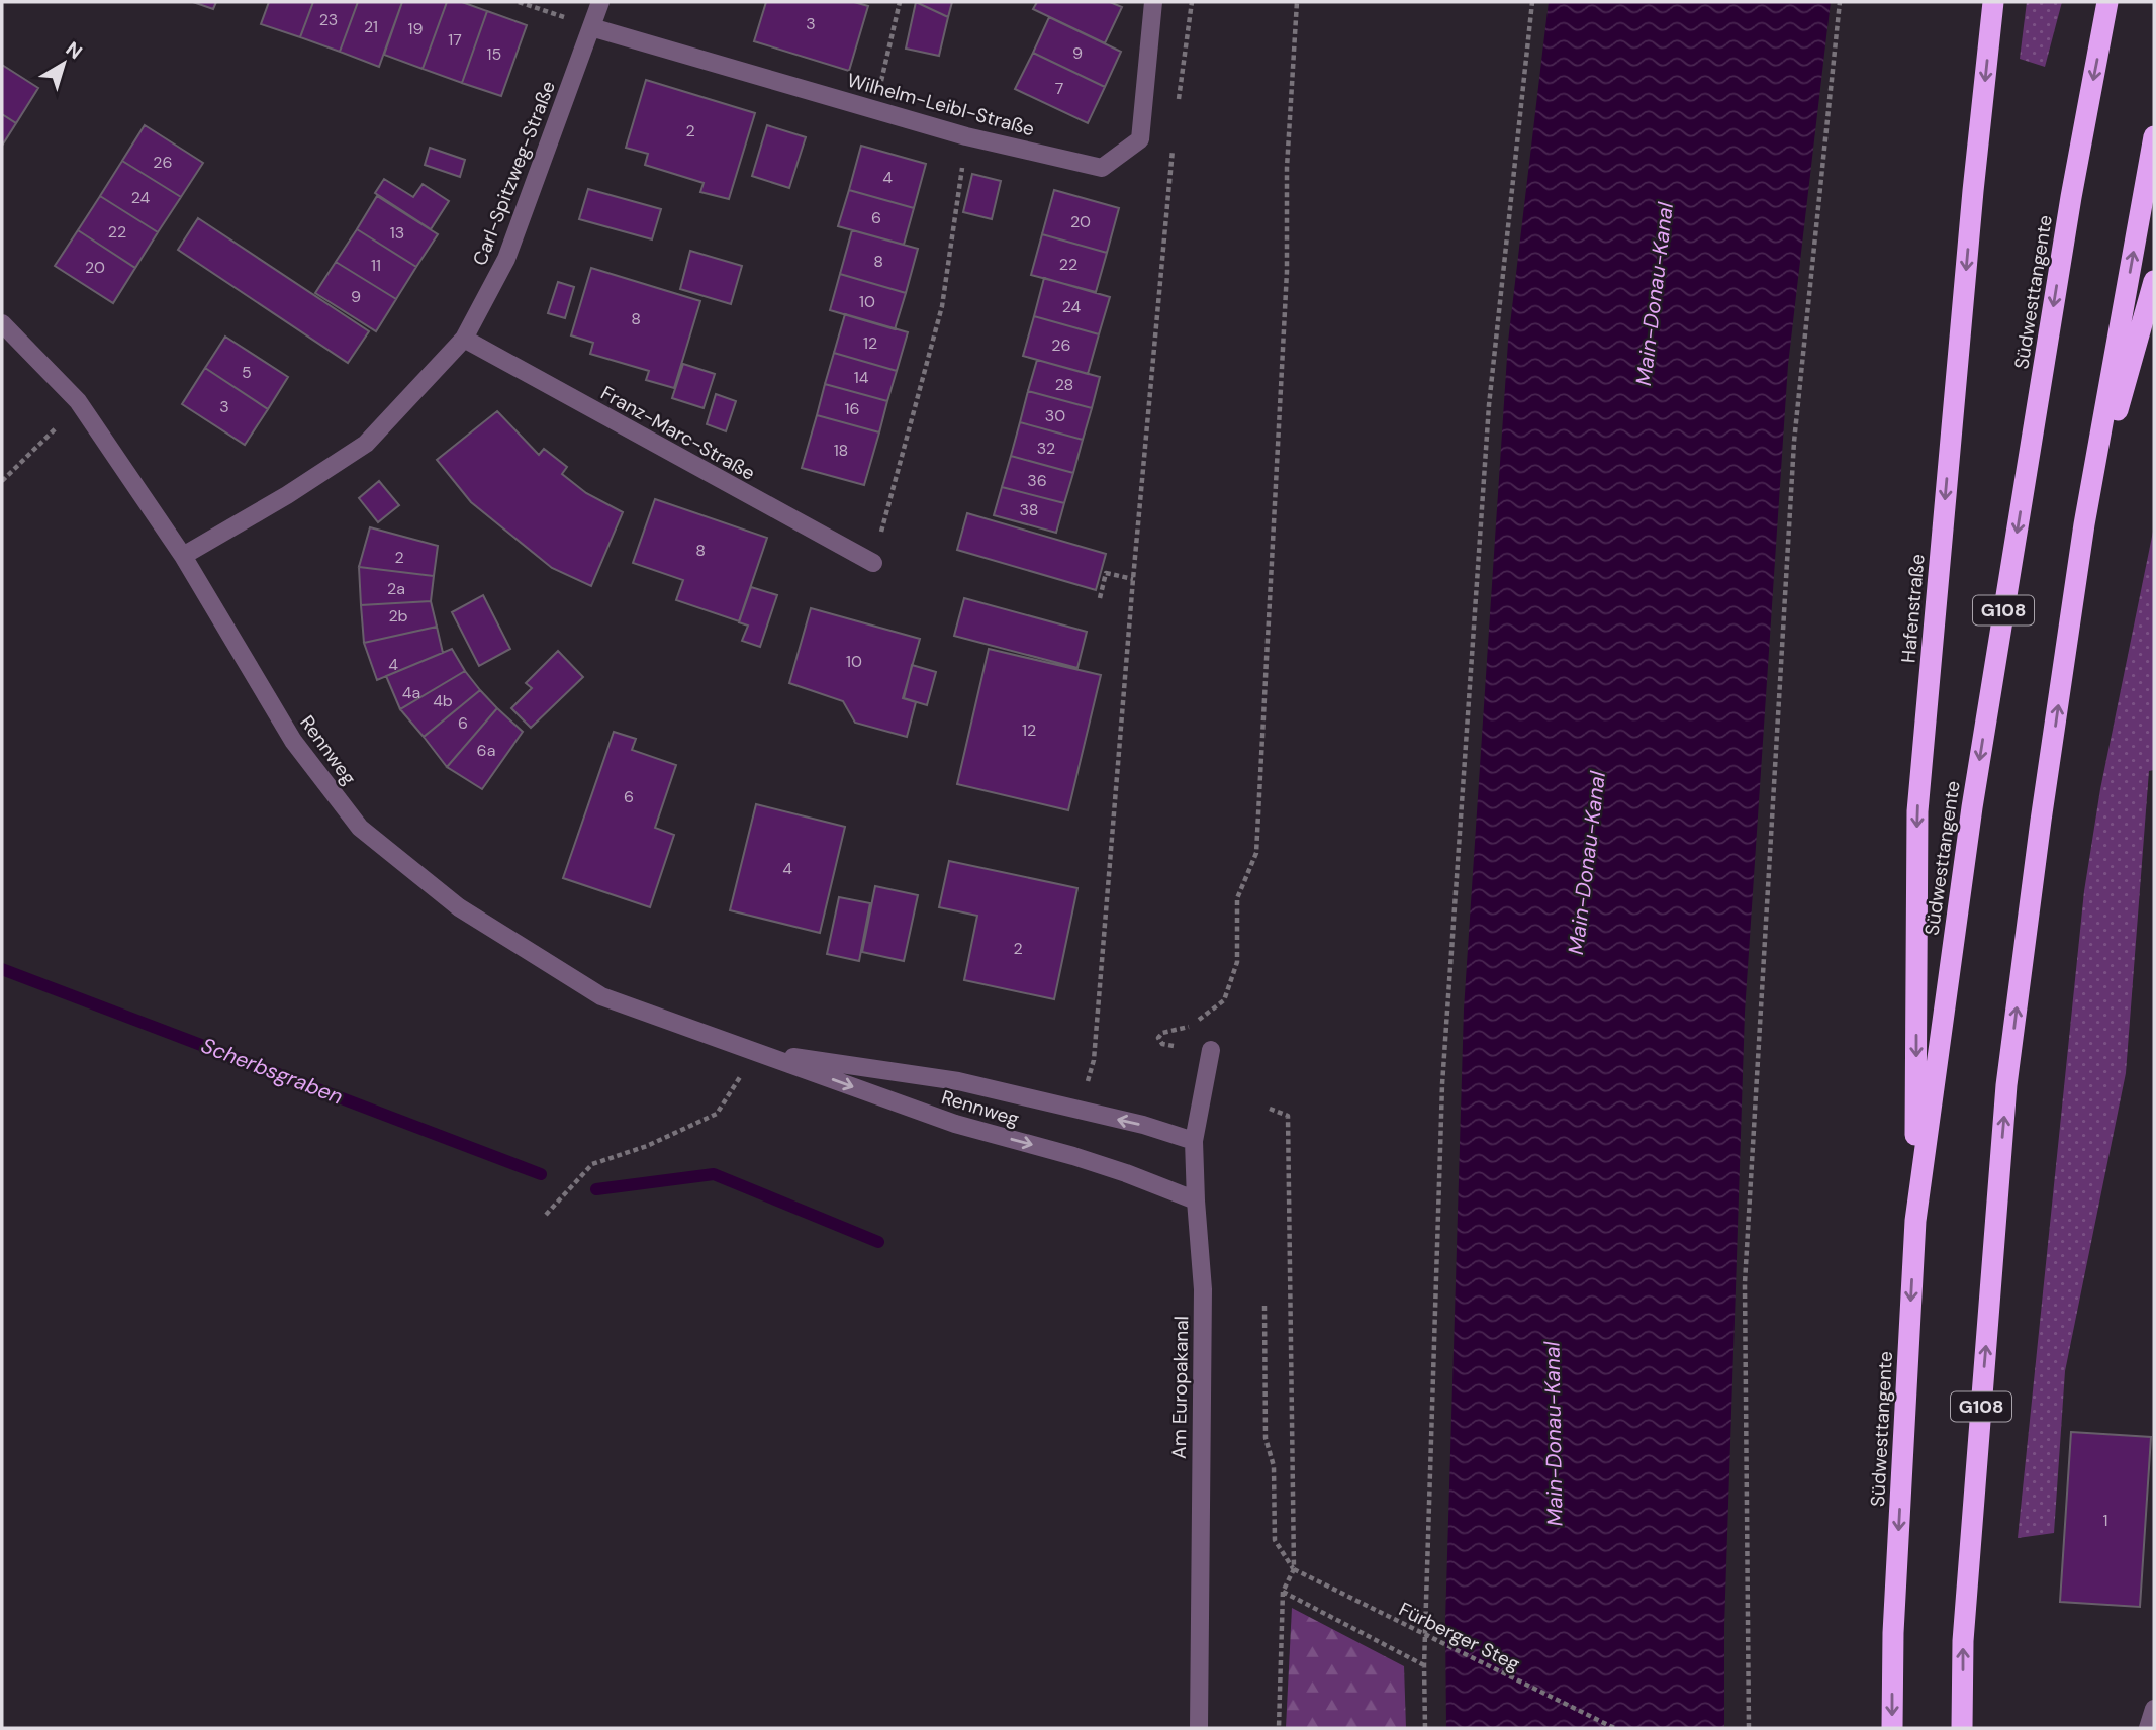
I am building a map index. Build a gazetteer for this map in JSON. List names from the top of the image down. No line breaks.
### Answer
{"streets":{"highway":["Südwesttangente","Hafenstraße","G108"],"street":["Wilhelm-Leibl-Straße","Carl-Spitzweg-Straße","Franz-Marc-Straße","Rennweg","Am Europakanal"],"path":["Fürberger Steg"]},"crossings":[["Wilhelm-Leibl-Straße","Carl-Spitzweg-Straße"],["Carl-Spitzweg-Straße","Franz-Marc-Straße"],["Carl-Spitzweg-Straße","Rennweg"],["Südwesttangente","Hafenstraße"],["Rennweg","Am Europakanal"]],"water":["Main-Donau-Kanal","Scherbsgraben"],"house_numbers":["23","3","21","19","17","9","15","7","2","26","4","24","6","20","22","13","8","22","11","20","9","10","24","8","12","26","5","14","28","3","16","30","32","18","36","38","8","2","2a","2b","10","4","4a","4b","6","12","6a","6","4","2","1"],"north":"top right"}
